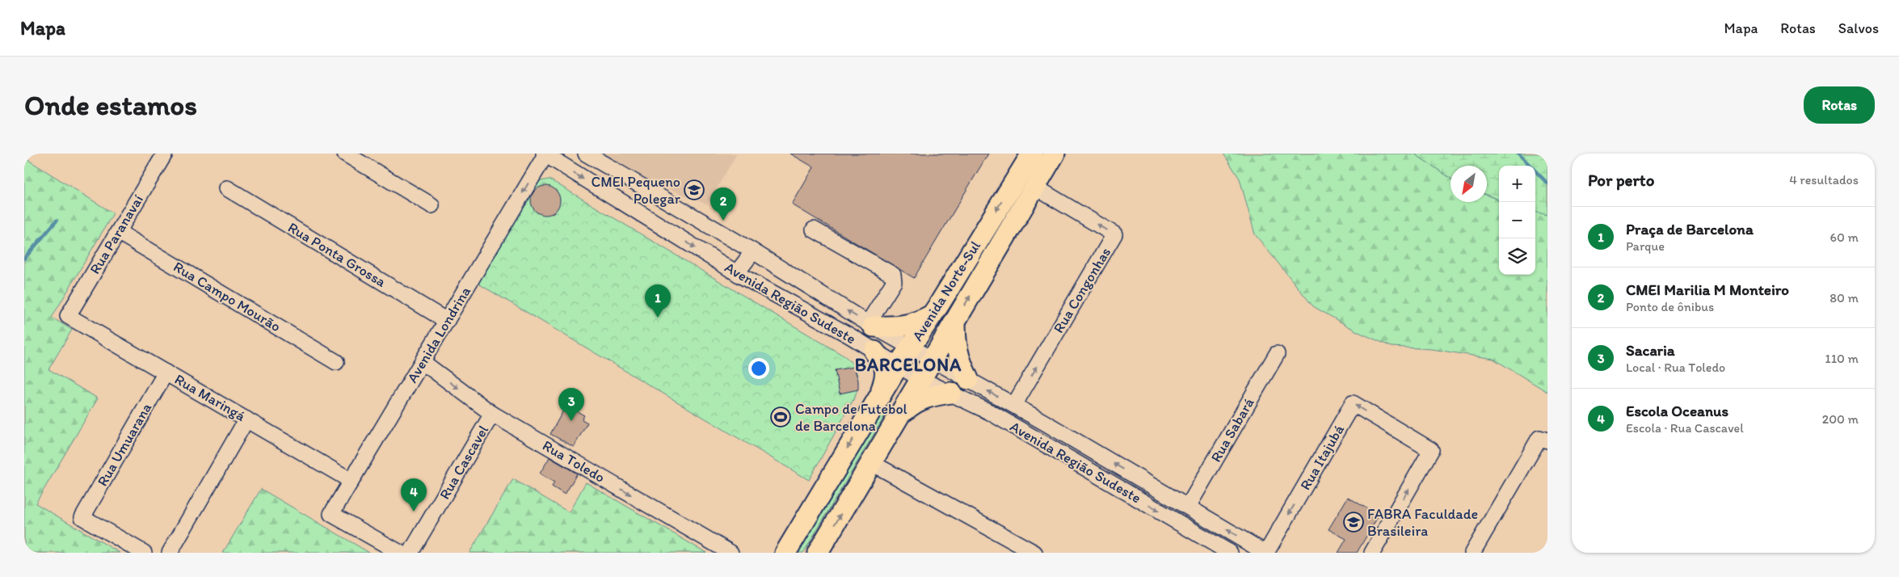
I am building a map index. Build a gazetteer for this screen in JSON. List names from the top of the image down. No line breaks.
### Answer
{"streets":{"main road":["Avenida Norte-Sul"],"street":["Rua Paranavaí","Rua Ponta Grossa","Rua Congonhas","Rua Campo Mourão","Avenida Região Sudeste","Avenida Londrina","Rua Maringá","Rua Sabará","Rua Umuarana","Rua Itajubá","Rua Toledo","Rua Cascavel"]},"crossings":[["Rua Paranavaí","Rua Campo Mourão"],["Rua Paranavaí","Rua Maringá"],["Rua Ponta Grossa","Avenida Londrina"],["Rua Congonhas","Avenida Norte-Sul"],["Rua Congonhas","Avenida Região Sudeste"],["Avenida Norte-Sul","Avenida Região Sudeste"],["Avenida Região Sudeste","Avenida Londrina"],["Avenida Região Sudeste","Rua Sabará"],["Avenida Região Sudeste","Rua Itajubá"],["Avenida Londrina","Rua Maringá"],["Avenida Londrina","Rua Toledo"],["Rua Maringá","Rua Umuarana"],["Rua Toledo","Rua Cascavel"]],"one_way":["Avenida Londrina","Rua Toledo"],"districts":["BARCELONA"],"places":{"school or university":["CMEI Pequeno Polegar","FABRA Faculdade Brasileira"],"sports":["Campo de Futebol de Barcelona"]},"north":"bottom left","page":{"header":"Mapa","nav":["Mapa","Rotas","Salvos"],"buttons":"Rotas","title":"Onde estamos","heading":["Por perto","4 resultados"],"map_buttons":["+","−"],"pins":["2","1","3","4"],"list":[{"mark":"1","name":"Praça de Barcelona","note":"Parque","value":"60 m"},{"mark":"2","name":"CMEI Marilia M Monteiro","note":"Ponto de ônibus","value":"80 m"},{"mark":"3","name":"Sacaria","note":"Local · Rua Toledo","value":"110 m"},{"mark":"4","name":"Escola Oceanus","note":"Escola · Rua Cascavel","value":"200 m"}]}}
